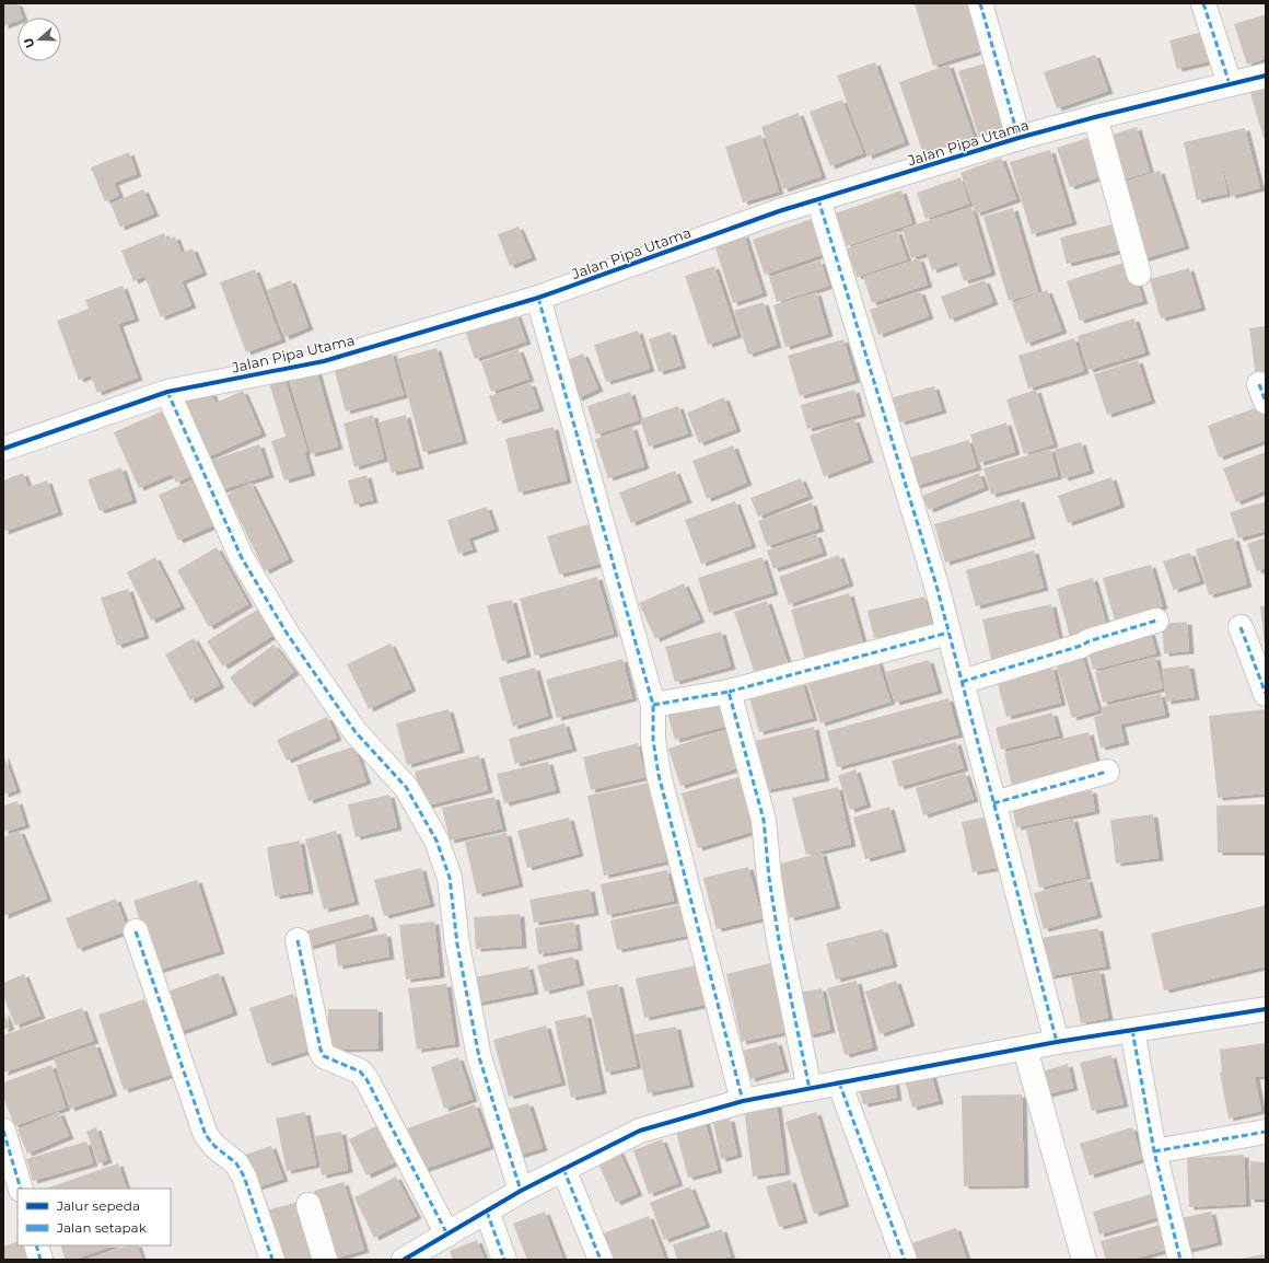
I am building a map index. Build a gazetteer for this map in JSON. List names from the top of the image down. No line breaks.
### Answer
{"streets":{"street":["Jalan Pipa Utama"]},"legend":["Jalur sepeda","Jalan setapak"],"north":"left"}
